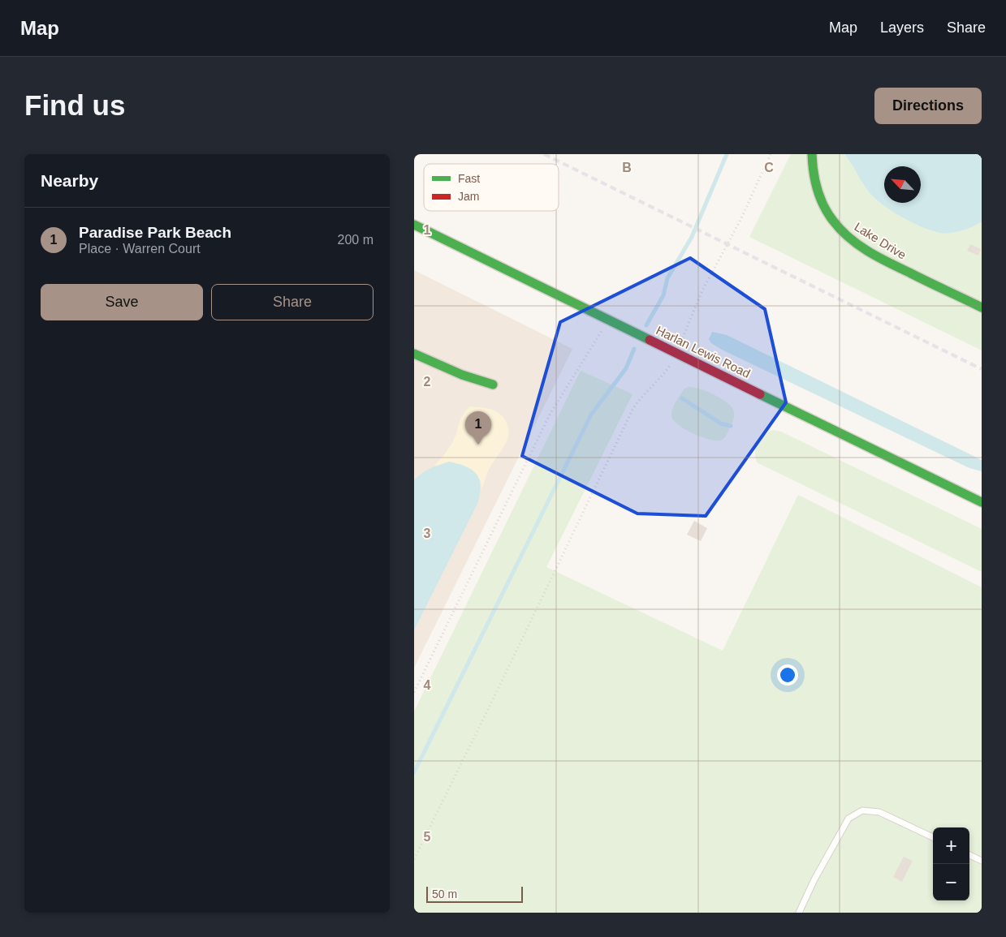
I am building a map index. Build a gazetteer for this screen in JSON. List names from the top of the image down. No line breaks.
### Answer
{"streets":{"street":["Lake Drive","Harlan Lewis Road"]},"legend":["Fast","Jam"],"scale_bar":"50 m","north":"top left","page":{"header":"Map","nav":["Map","Layers","Share"],"buttons":["Directions",["Save","Share"]],"title":"Find us","heading":"Nearby","list":[{"mark":"1","name":"Paradise Park Beach","note":"Place · Warren Court","value":"200 m"}],"pins":"1","map_buttons":["+","−"],"scale":"50 m"},"grid":{"columns":["B","C"],"rows":["1","2","3","4","5"]}}
